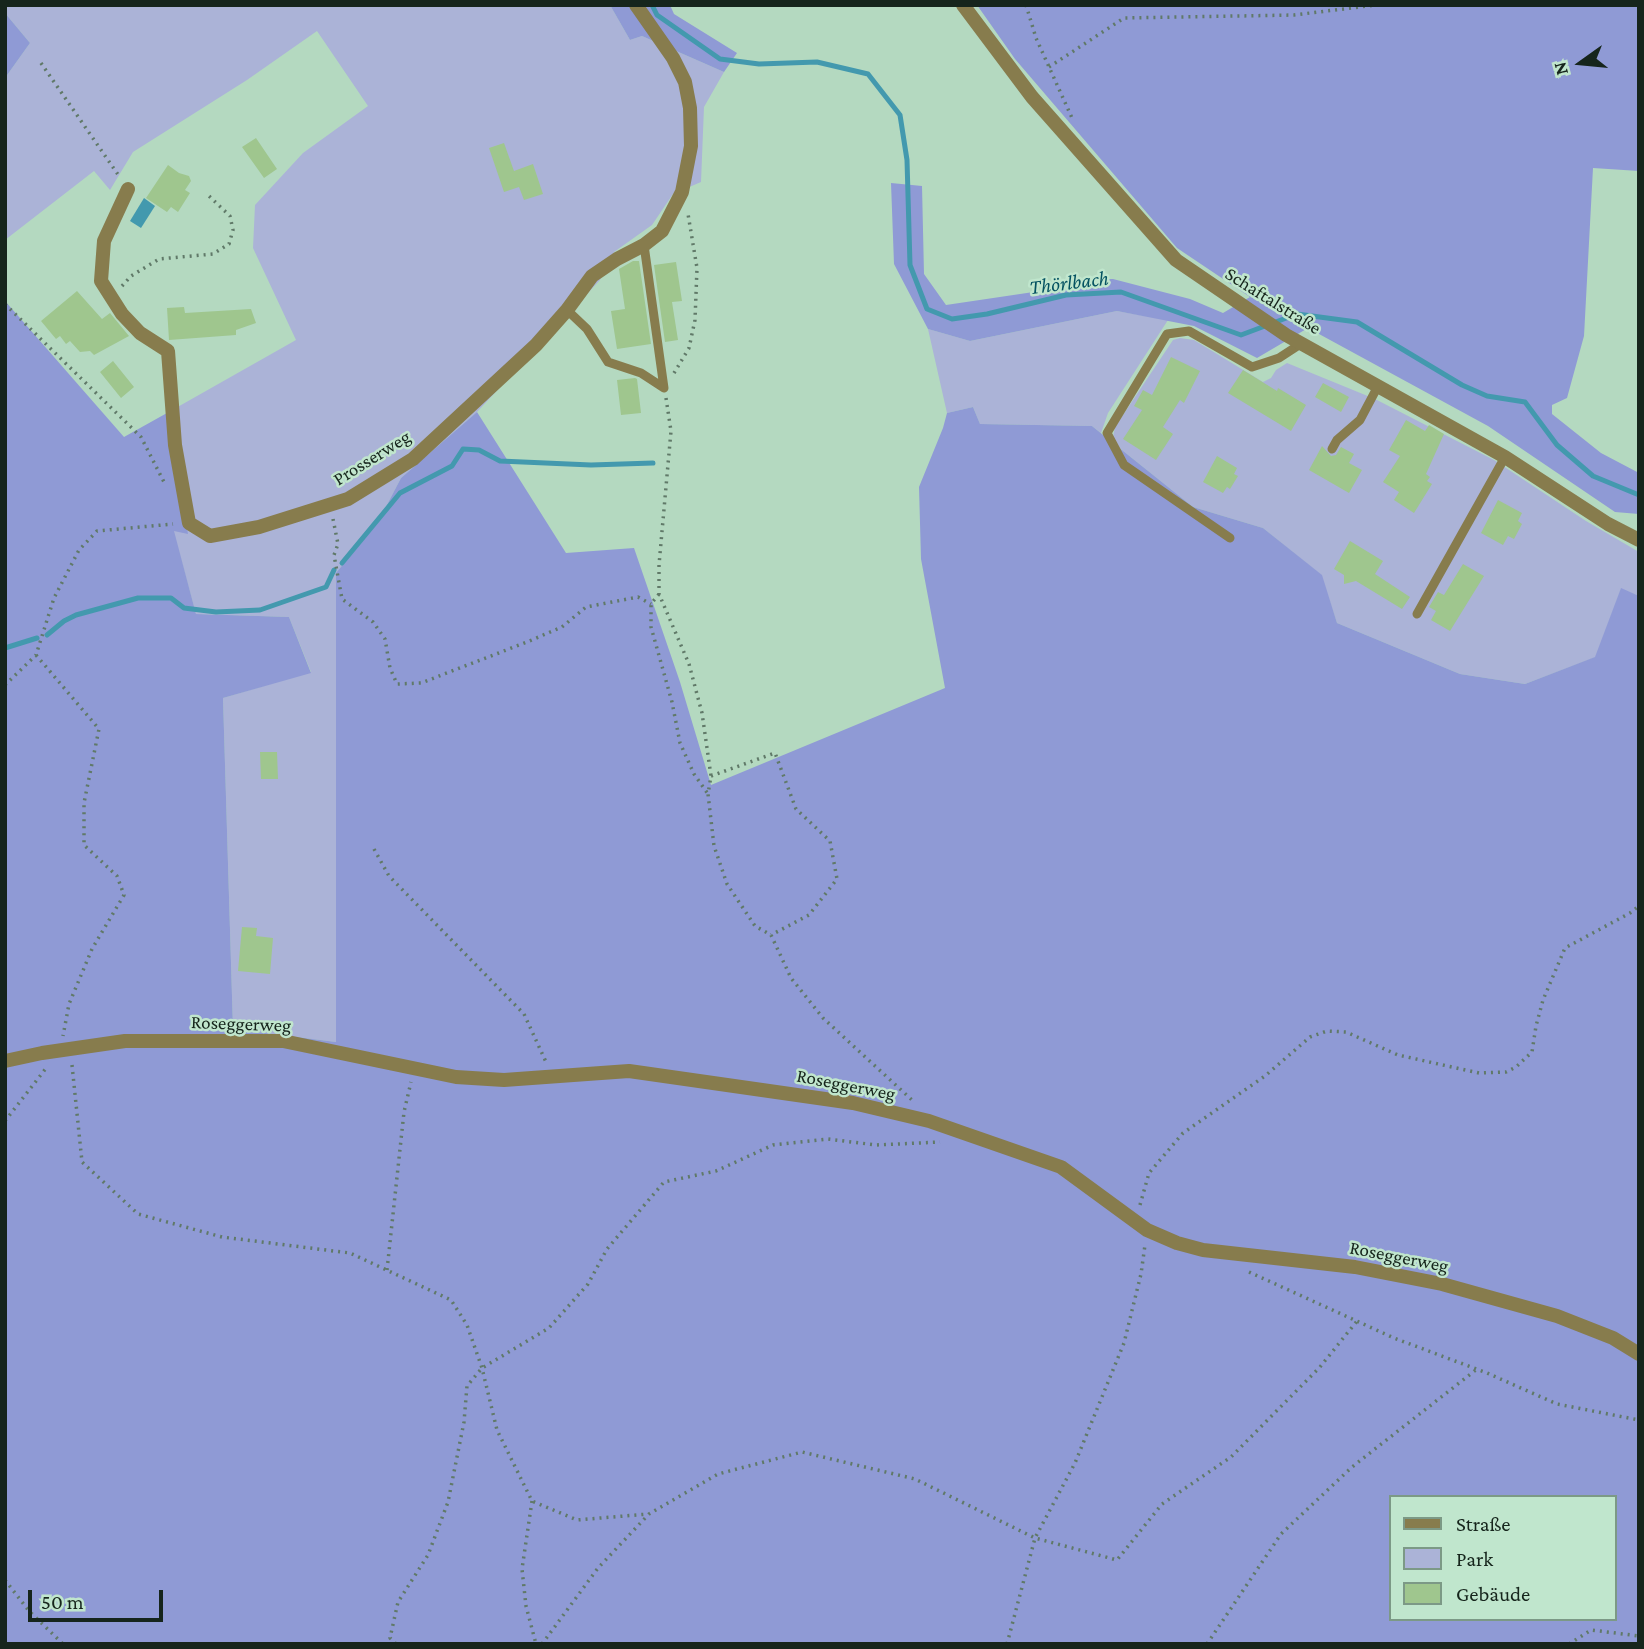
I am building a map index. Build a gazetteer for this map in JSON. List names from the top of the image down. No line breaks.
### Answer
{"streets":{"street":["Schaftalstraße","Prosserweg","Roseggerweg"]},"water":["Thörlbach"],"legend":["Straße","Park","Gebäude"],"scale_bar":"50 m","north":"left"}
